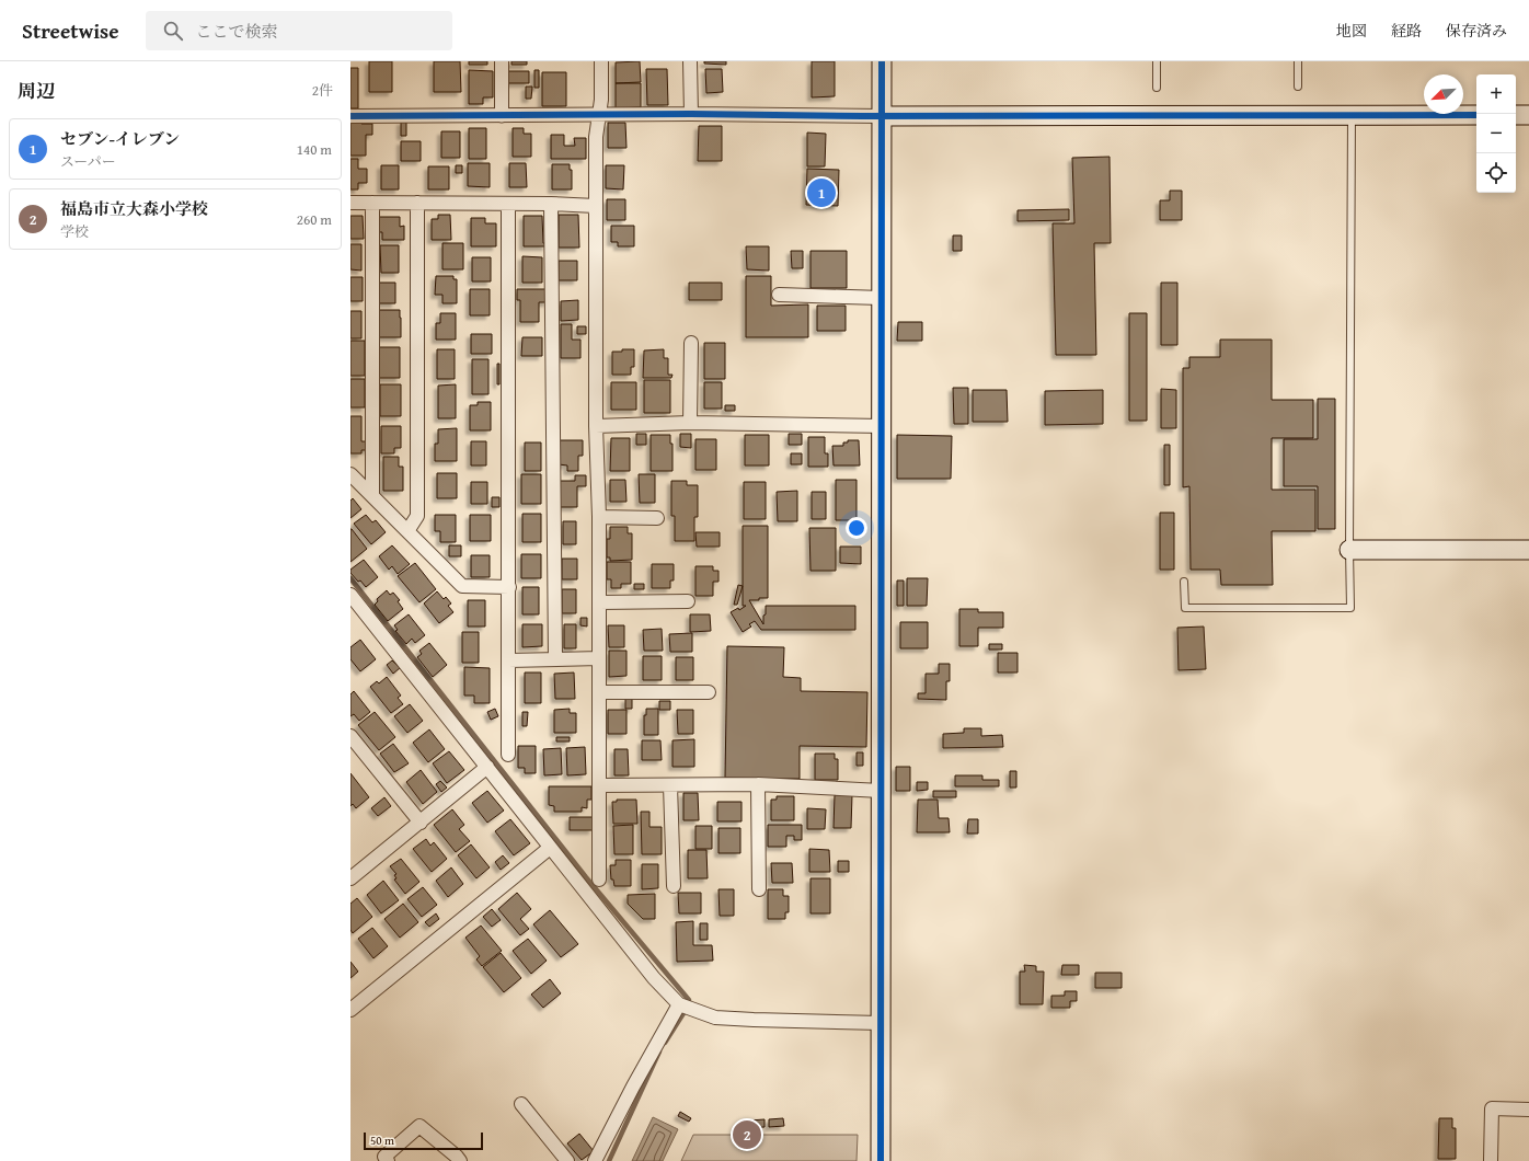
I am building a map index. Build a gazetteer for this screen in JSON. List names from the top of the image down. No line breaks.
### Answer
{"scale_bar":"50 m","north":"bottom left","page":{"header":"Streetwise","search":"ここで検索","nav":["地図","経路","保存済み"],"heading":["周辺","2件"],"map_buttons":["+","−"],"list":[{"mark":"1","name":"セブン-イレブン","note":"スーパー","value":"140 m"},{"mark":"2","name":"福島市立大森小学校","note":"学校","value":"260 m"}],"pins":["1","2"],"scale":"50 m"}}
